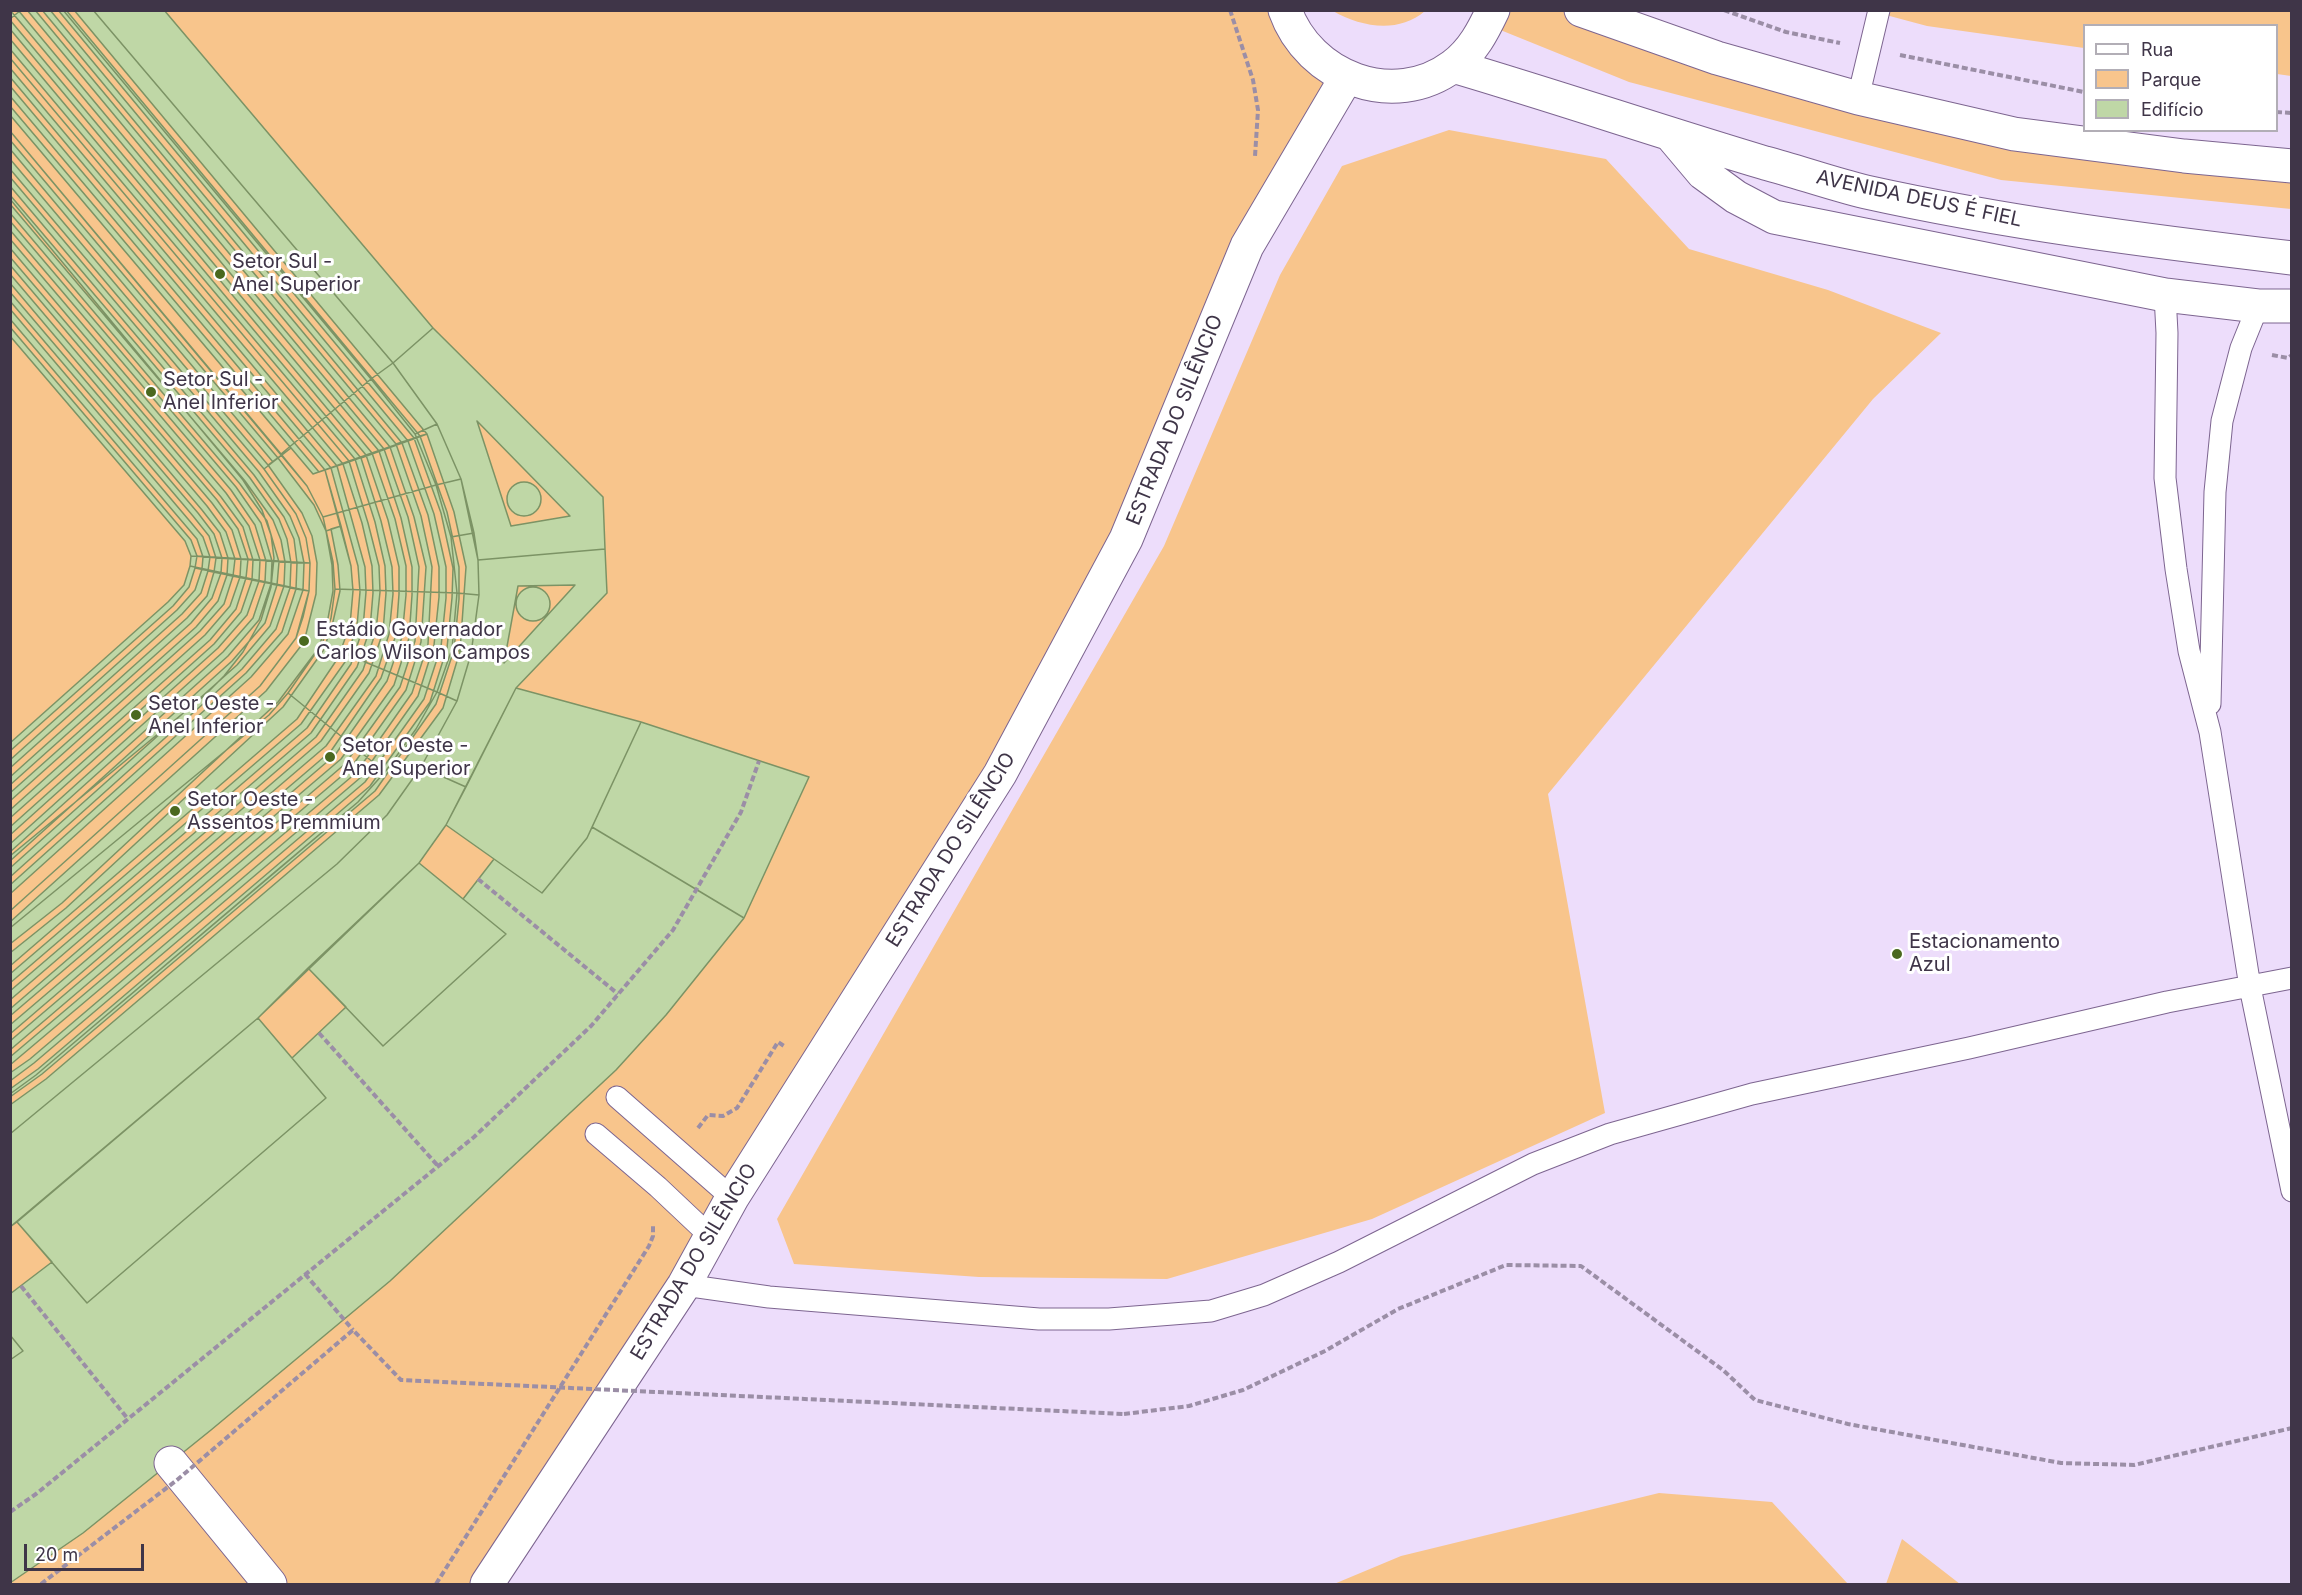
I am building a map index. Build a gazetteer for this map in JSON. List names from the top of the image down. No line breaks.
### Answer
{"streets":{"main road":["AVENIDA DEUS É FIEL","ESTRADA DO SILÊNCIO"]},"places":["Setor Sul - Anel Superior","Setor Sul - Anel Inferior","Estádio Governador Carlos Wilson Campos","Setor Oeste - Anel Inferior","Setor Oeste - Anel Superior","Setor Oeste - Assentos Premmium","Estacionamento Azul"],"legend":["Rua","Parque","Edifício"],"scale_bar":"20 m"}
